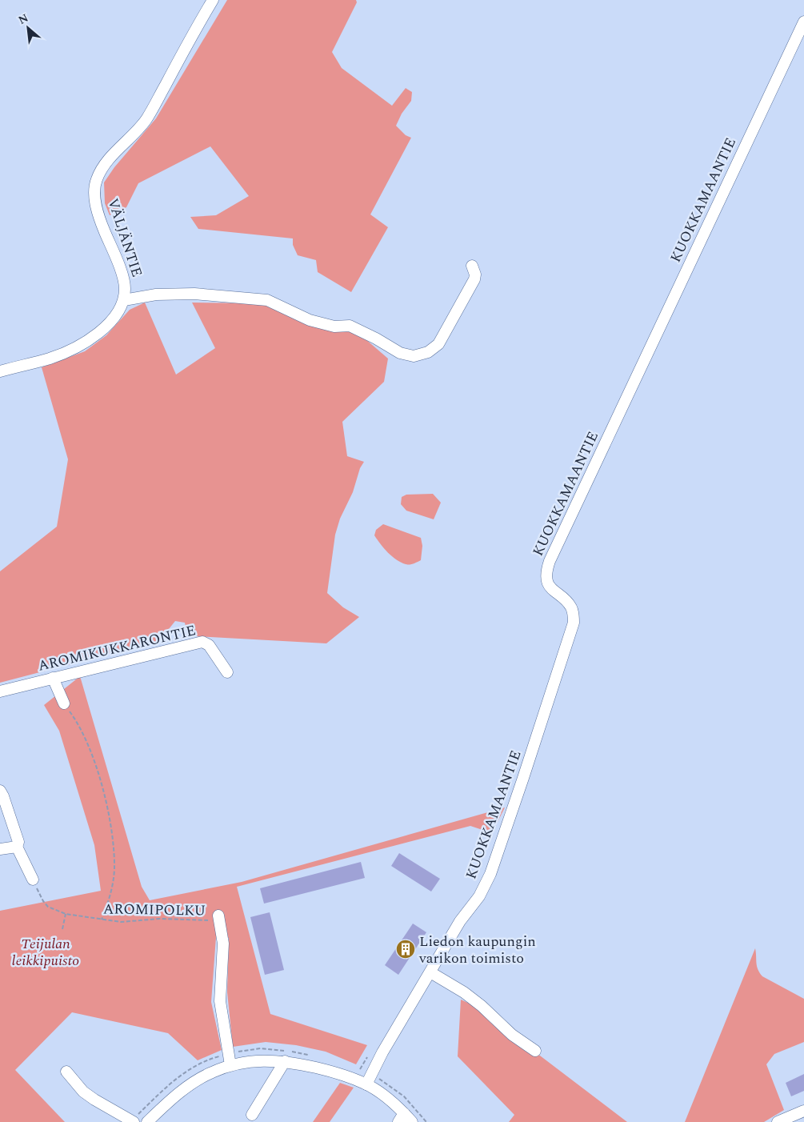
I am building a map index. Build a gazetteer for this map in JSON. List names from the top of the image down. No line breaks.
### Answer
{"streets":{"street":["KUOKKAMAANTIE","VÄLJÄNTIE","AROMIKUKKARONTIE"],"path":["AROMIPOLKU"]},"parks":["Teijulan leikkipuisto"],"places":{"building":["Liedon kaupungin varikon toimisto"]},"north":"top left"}
